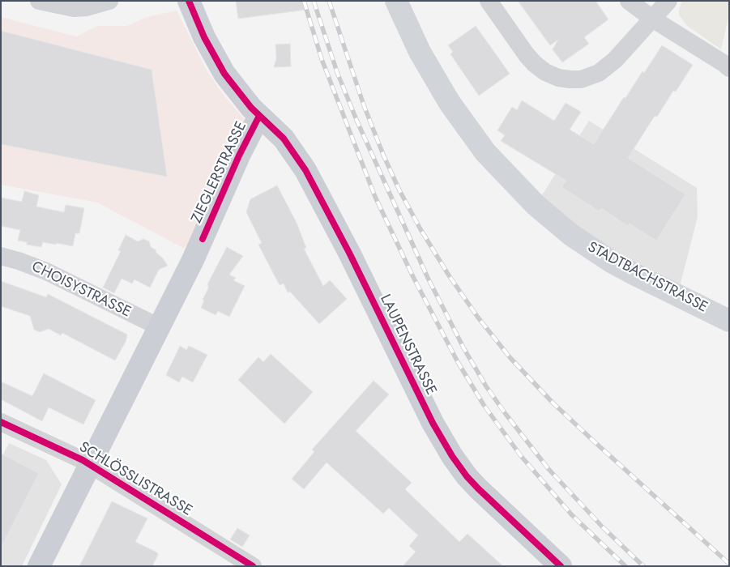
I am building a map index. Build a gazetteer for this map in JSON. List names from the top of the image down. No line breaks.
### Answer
{"streets":{"main road":["ZIEGLERSTRASSE","STADTBACHSTRASSE","LAUPENSTRASSE"],"street":["CHOISYSTRASSE","SCHLÖSSLISTRASSE"]},"crossings":[["ZIEGLERSTRASSE","CHOISYSTRASSE"],["ZIEGLERSTRASSE","LAUPENSTRASSE"],["ZIEGLERSTRASSE","SCHLÖSSLISTRASSE"]]}
